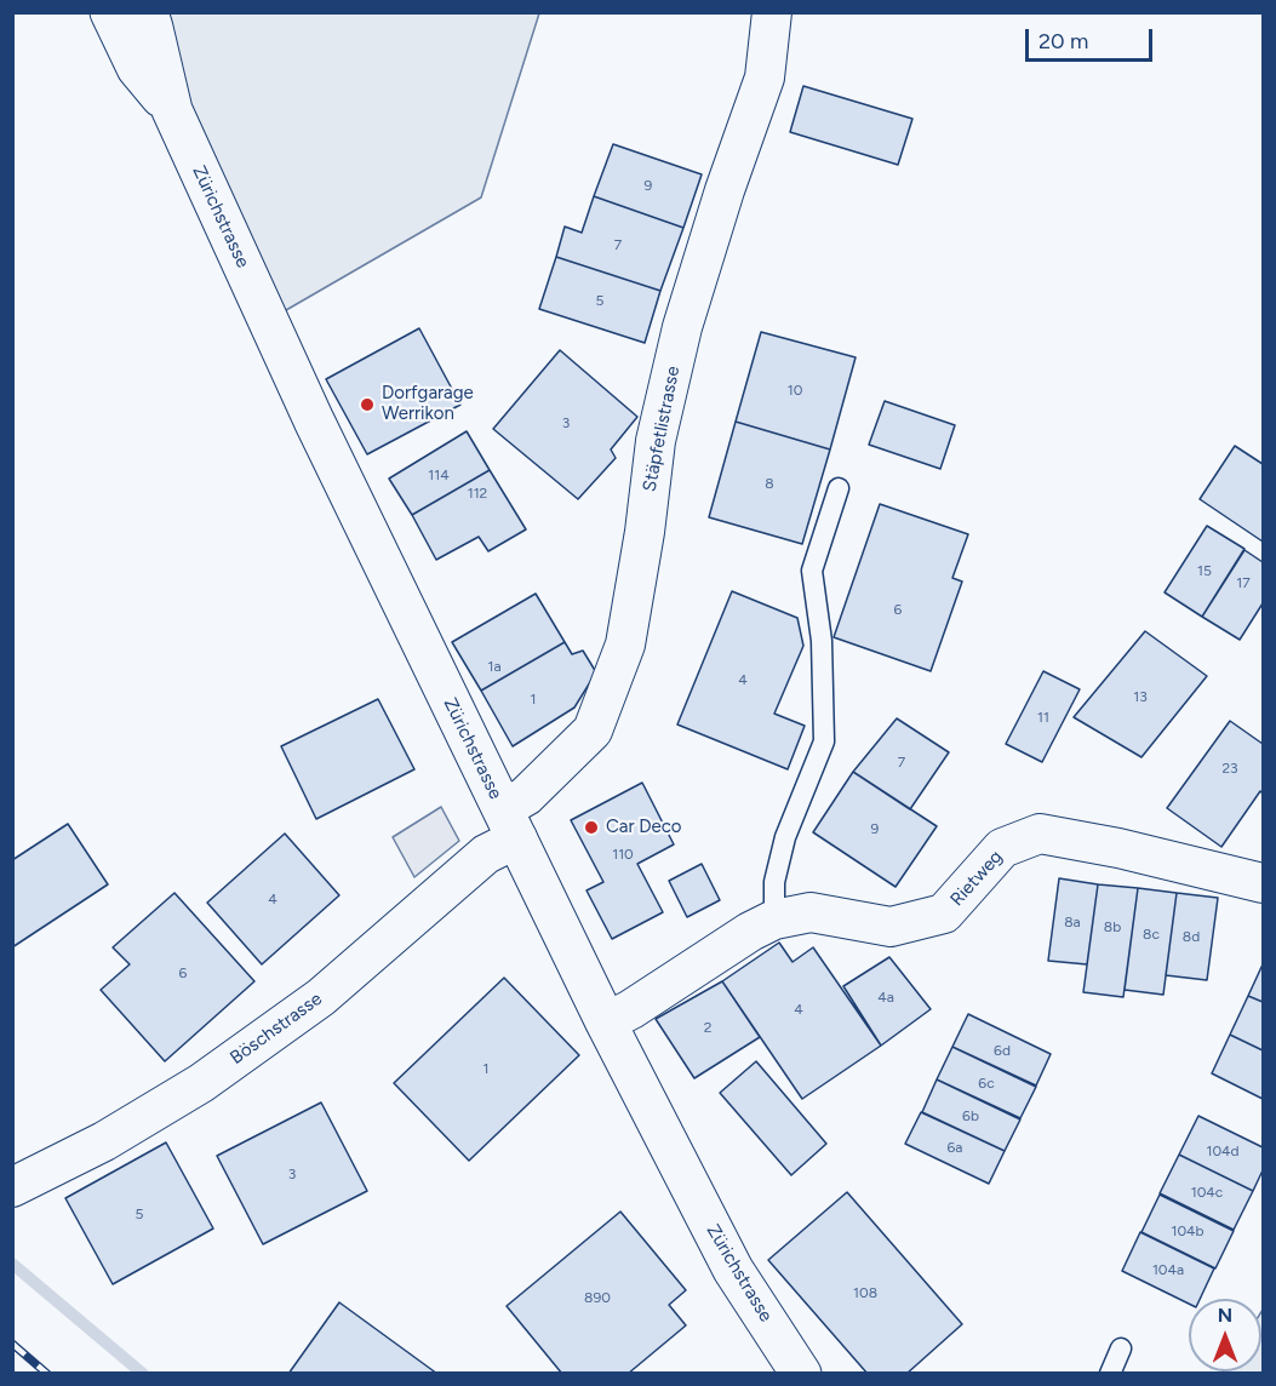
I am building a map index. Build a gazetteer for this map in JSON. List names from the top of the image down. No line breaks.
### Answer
{"streets":{"main road":["Zürichstrasse"],"street":["Stäpfetlistrasse","Rietweg","Böschstrasse"]},"crossings":[["Zürichstrasse","Stäpfetlistrasse"],["Zürichstrasse","Rietweg"],["Zürichstrasse","Böschstrasse"],["Stäpfetlistrasse","Böschstrasse"]],"places":["Dorfgarage Werrikon","Car Deco"],"house_numbers":["9","7","5","10","3","114","8","112","15","17","6","1a","4","13","1","11","7","23","9","110","4","8a","8b","8c","8d","6","4a","4","2","6d","1","6c","6b","6a","104d","3","104c","5","104b","104a","108","890"],"scale_bar":"20 m","north":"top"}
